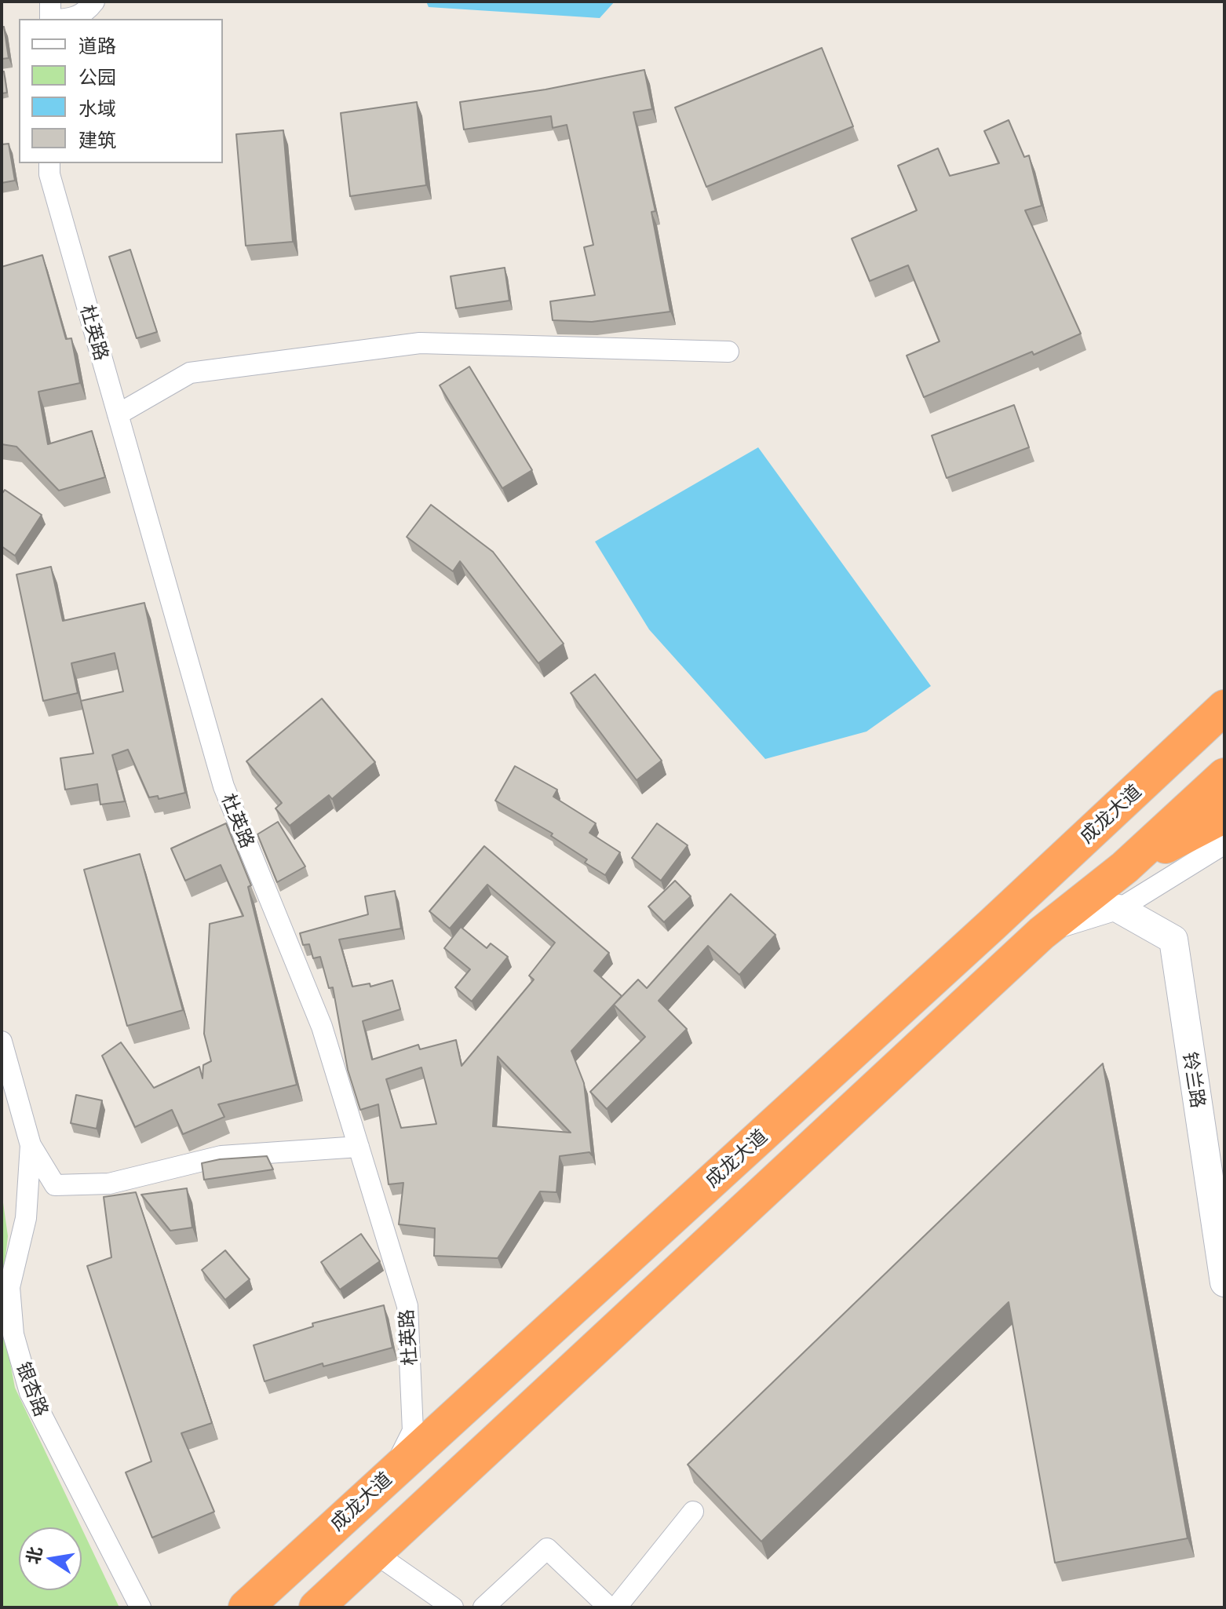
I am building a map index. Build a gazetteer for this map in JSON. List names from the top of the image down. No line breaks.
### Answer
{"streets":{"highway":["成龙大道"],"street":["杜英路","铃兰路","银杏路"]},"crossings":[["杜英路","成龙大道"]],"legend":["道路","公园","水域","建筑"],"north":"left"}
